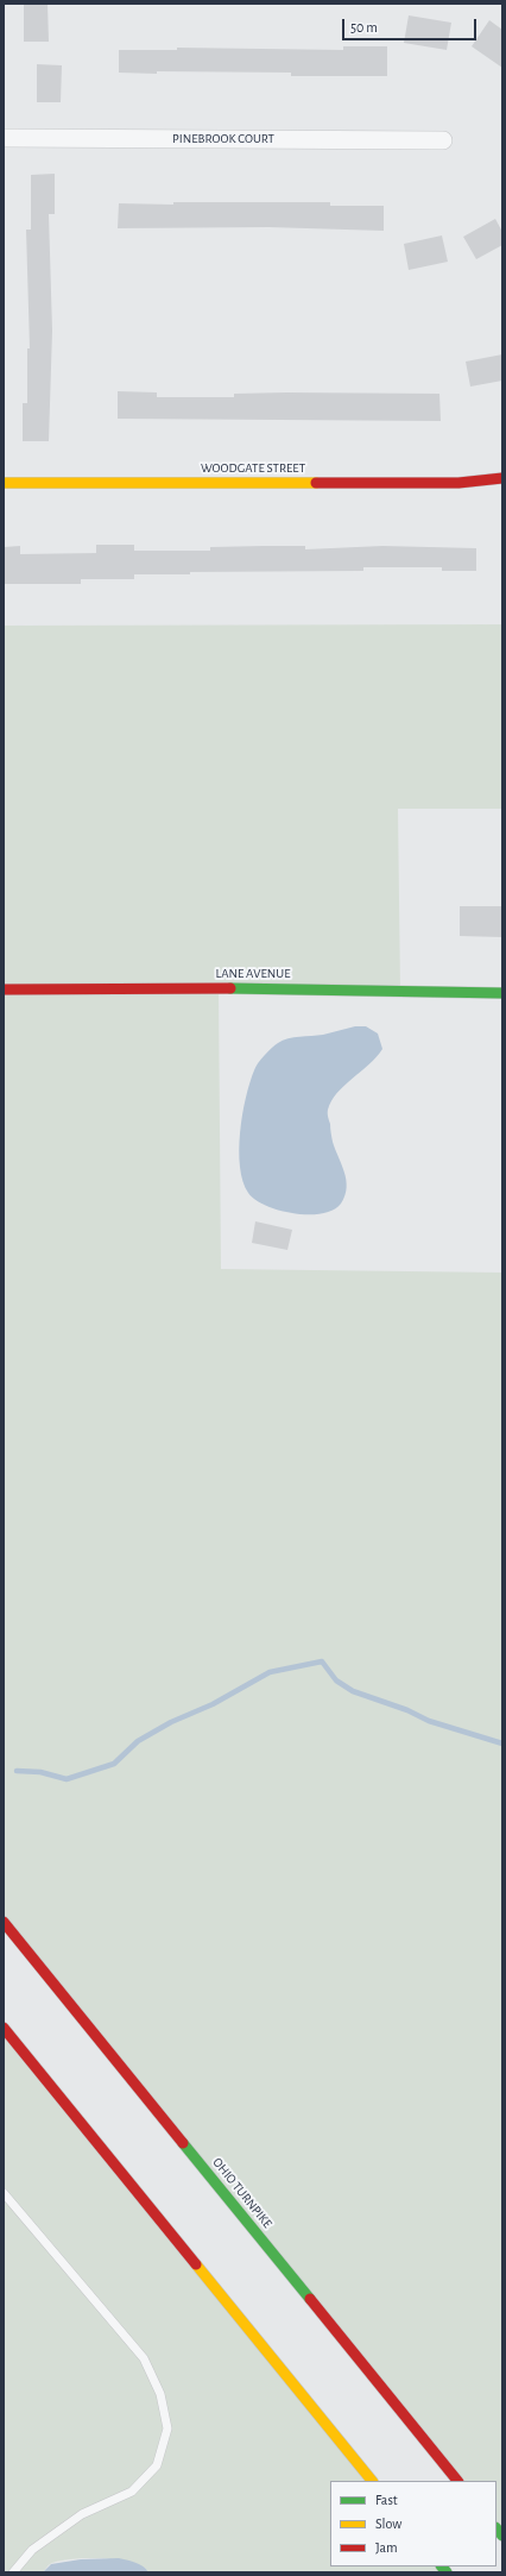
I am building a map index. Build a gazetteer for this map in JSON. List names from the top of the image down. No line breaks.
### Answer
{"streets":{"main road":["WOODGATE STREET","LANE AVENUE","OHIO TURNPIKE"],"street":["PINEBROOK COURT"]},"legend":["Fast","Slow","Jam"],"scale_bar":"50 m"}
